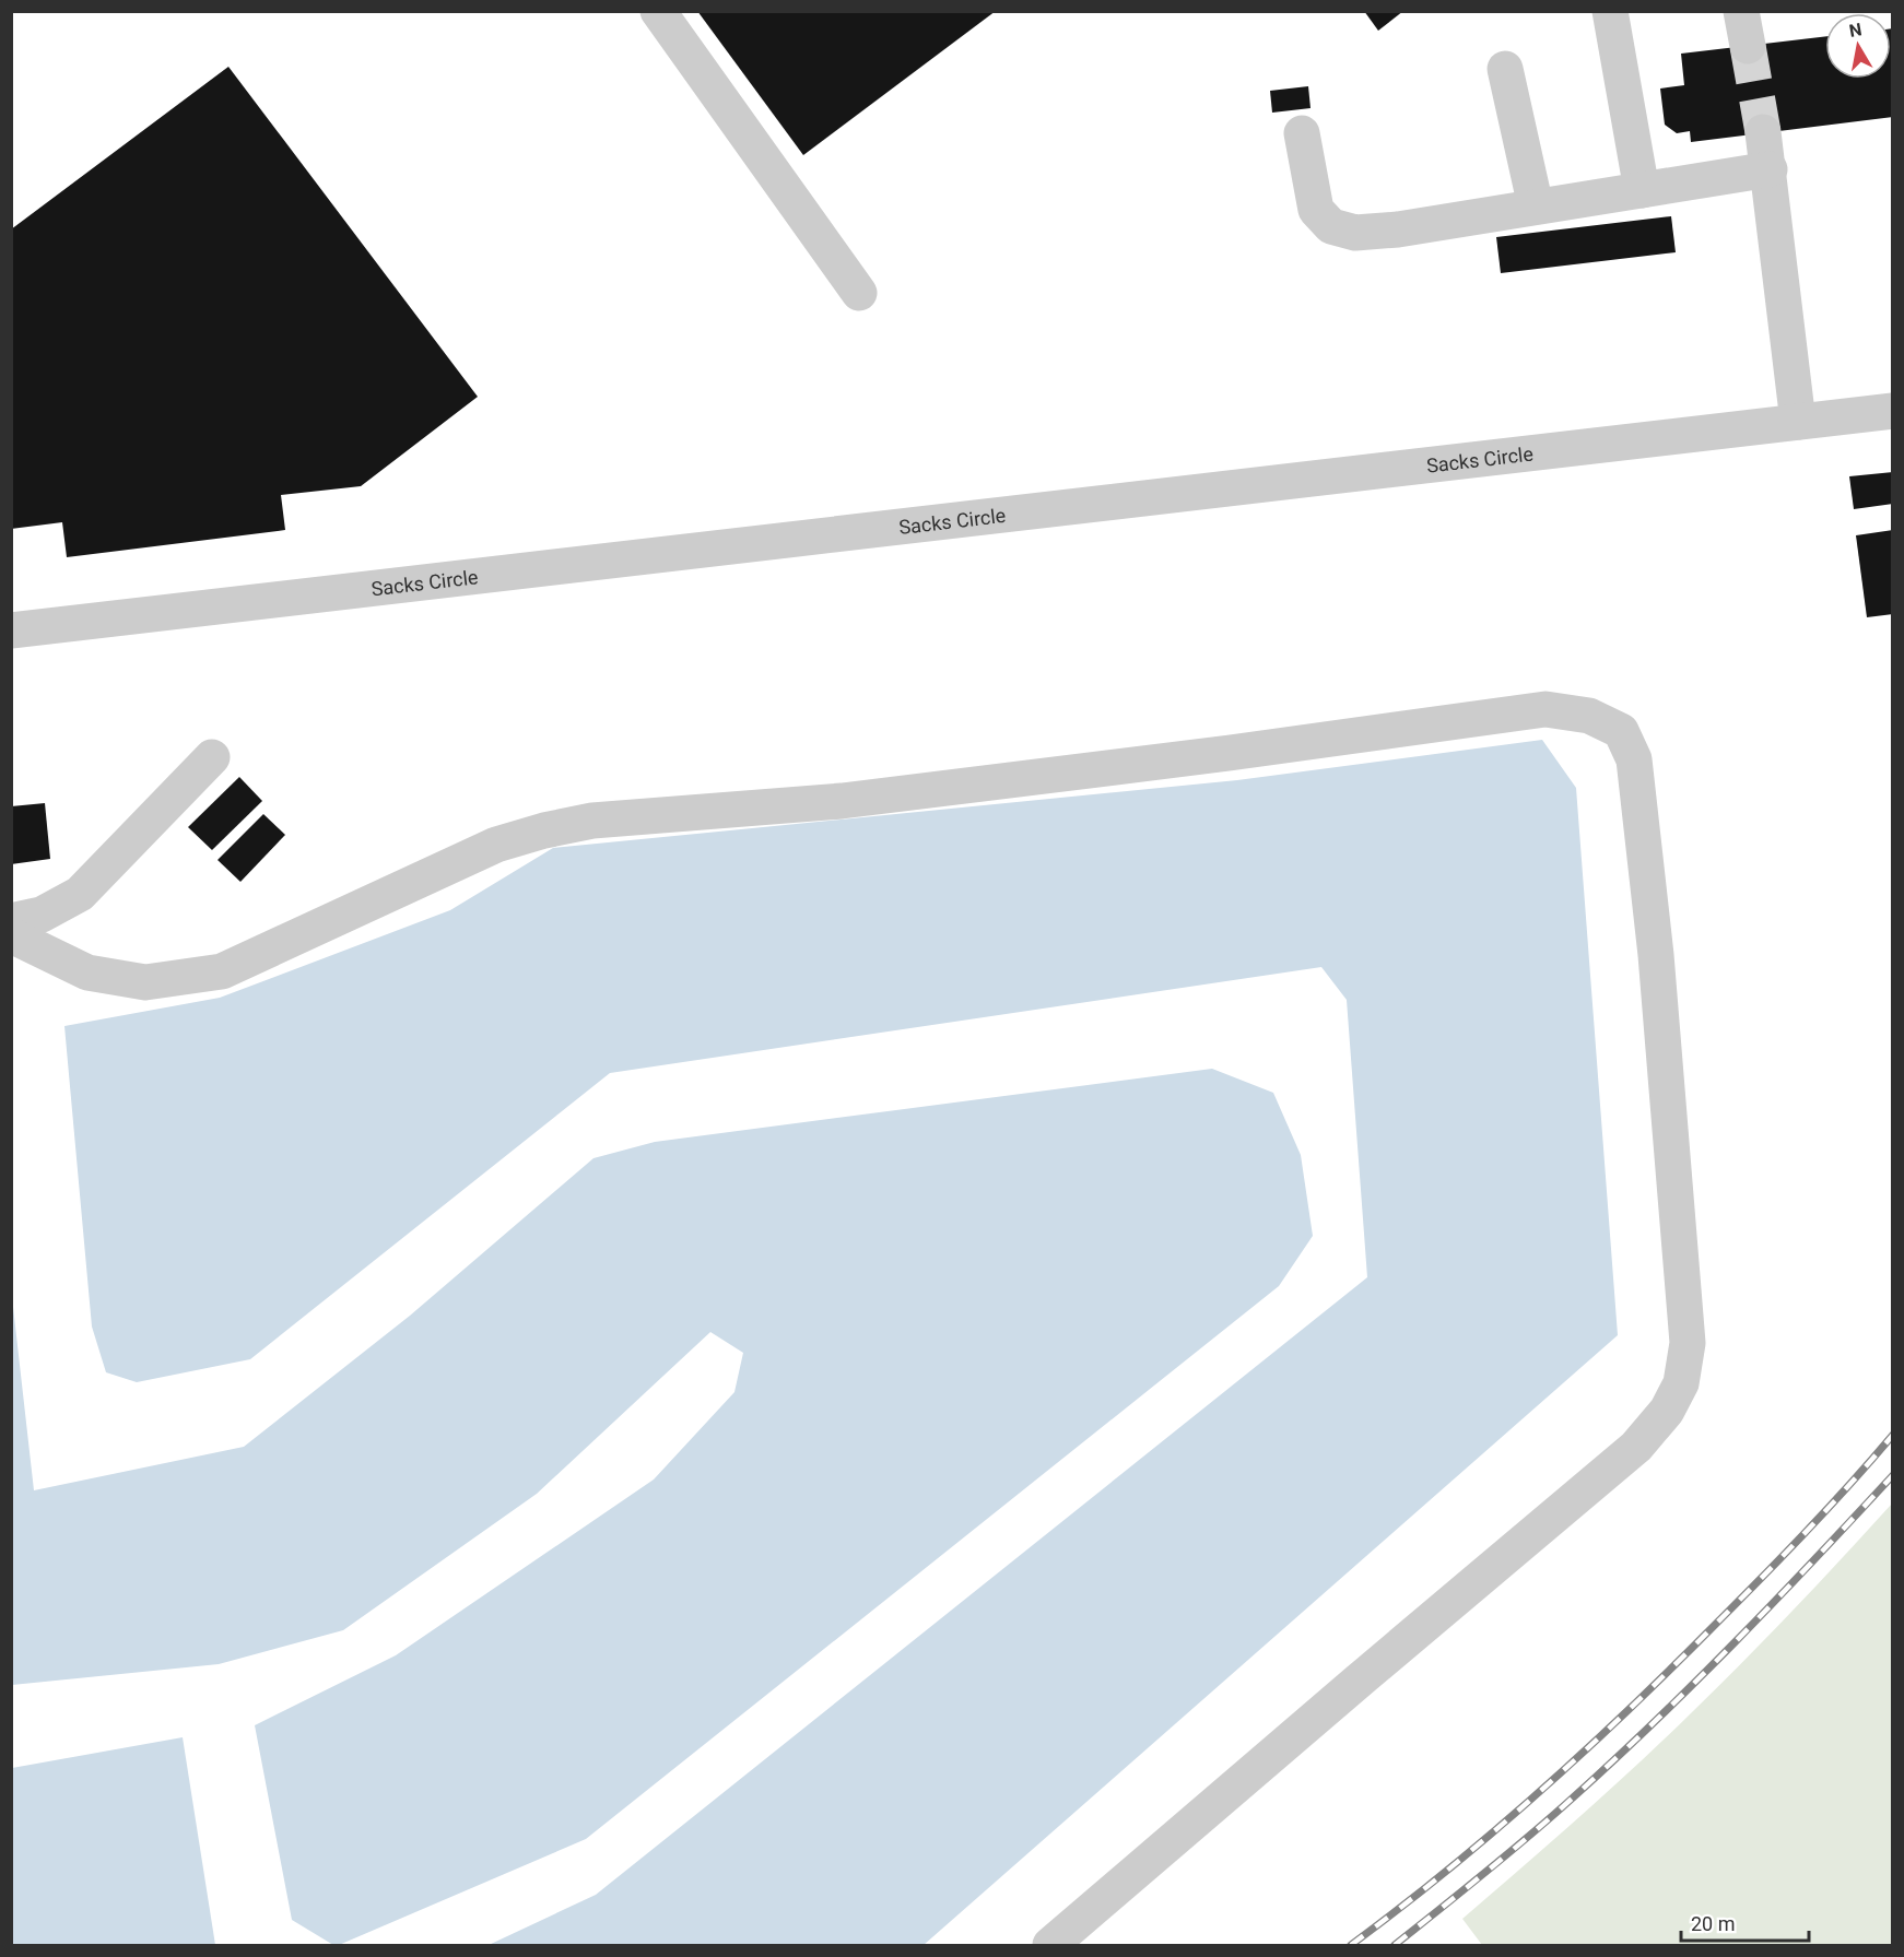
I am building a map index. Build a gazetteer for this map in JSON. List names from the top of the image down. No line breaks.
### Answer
{"streets":{"lane":["Sacks Circle"]},"scale_bar":"20 m","north":"top"}
